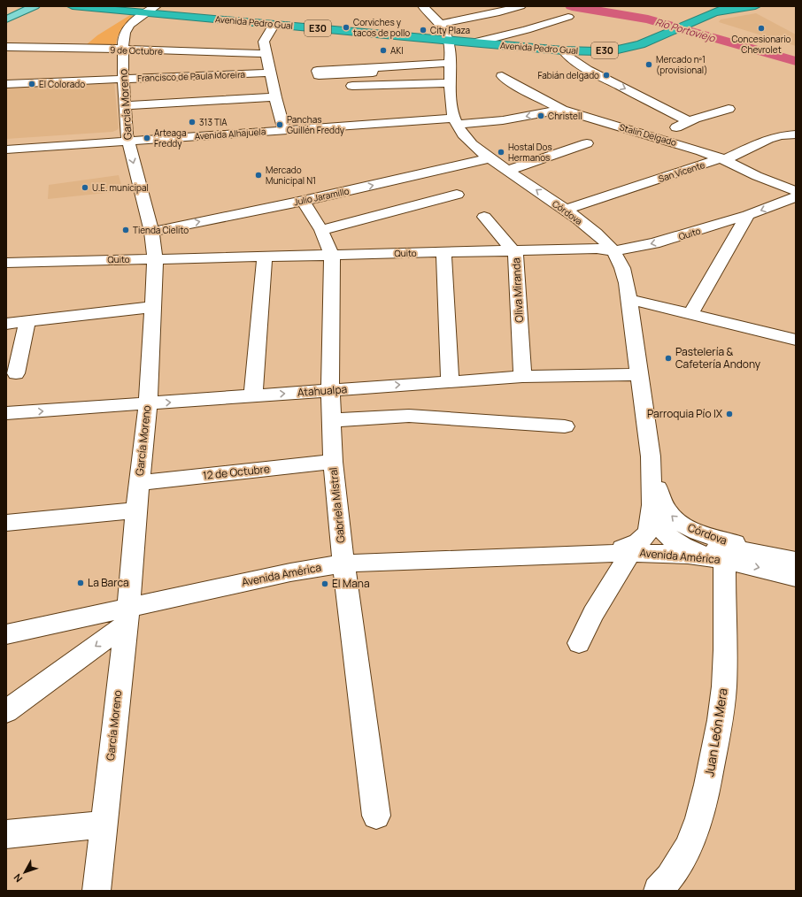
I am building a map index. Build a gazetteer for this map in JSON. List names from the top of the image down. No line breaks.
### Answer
{"streets":{"highway":["Avenida Pedro Gual","E30"],"street":["9 de Octubre","Francisco de Paula Moreira","García Moreno","Avenida Alhajuela","Stalin Delgado","San Vicente","Julio Jaramillo","Córdova","Quito","Oliva Miranda","Atahualpa","12 de Octubre","Gabriela Mistral","Avenida América","Juan León Mera"]},"crossings":[["Avenida Pedro Gual","E30"],["Avenida Pedro Gual","García Moreno"],["9 de Octubre","García Moreno"],["Francisco de Paula Moreira","García Moreno"],["García Moreno","Avenida Alhajuela"],["García Moreno","Julio Jaramillo"],["García Moreno","Quito"],["García Moreno","Atahualpa"],["García Moreno","12 de Octubre"],["García Moreno","Avenida América"],["Avenida Alhajuela","Stalin Delgado"],["Avenida Alhajuela","Córdova"],["Stalin Delgado","San Vicente"],["San Vicente","Córdova"],["Julio Jaramillo","Córdova"],["Julio Jaramillo","Gabriela Mistral"],["Córdova","Quito"],["Córdova","Atahualpa"],["Córdova","Avenida América"],["Córdova","Juan León Mera"],["Quito","Oliva Miranda"],["Quito","Gabriela Mistral"],["Oliva Miranda","Atahualpa"],["Atahualpa","Gabriela Mistral"],["12 de Octubre","Gabriela Mistral"],["Gabriela Mistral","Avenida América"],["Avenida América","Juan León Mera"]],"water":["Río Portoviejo"],"places":["Corviches y tacos de pollo","Concesionario Chevrolet","City Plaza","AKI","Mercado nº1 (provisional)","Fabián delgado","El Colorado","Christell","313 TIA","Panchas Guillén Freddy","Arteaga Freddy","Hostal Dos Hermanos","Mercado Municipal N1","U.E. municipal","Tienda Cielito","Pastelería & Cafetería Andony","Parroquia Pío IX","La Barca","El Mana"],"north":"bottom left"}
